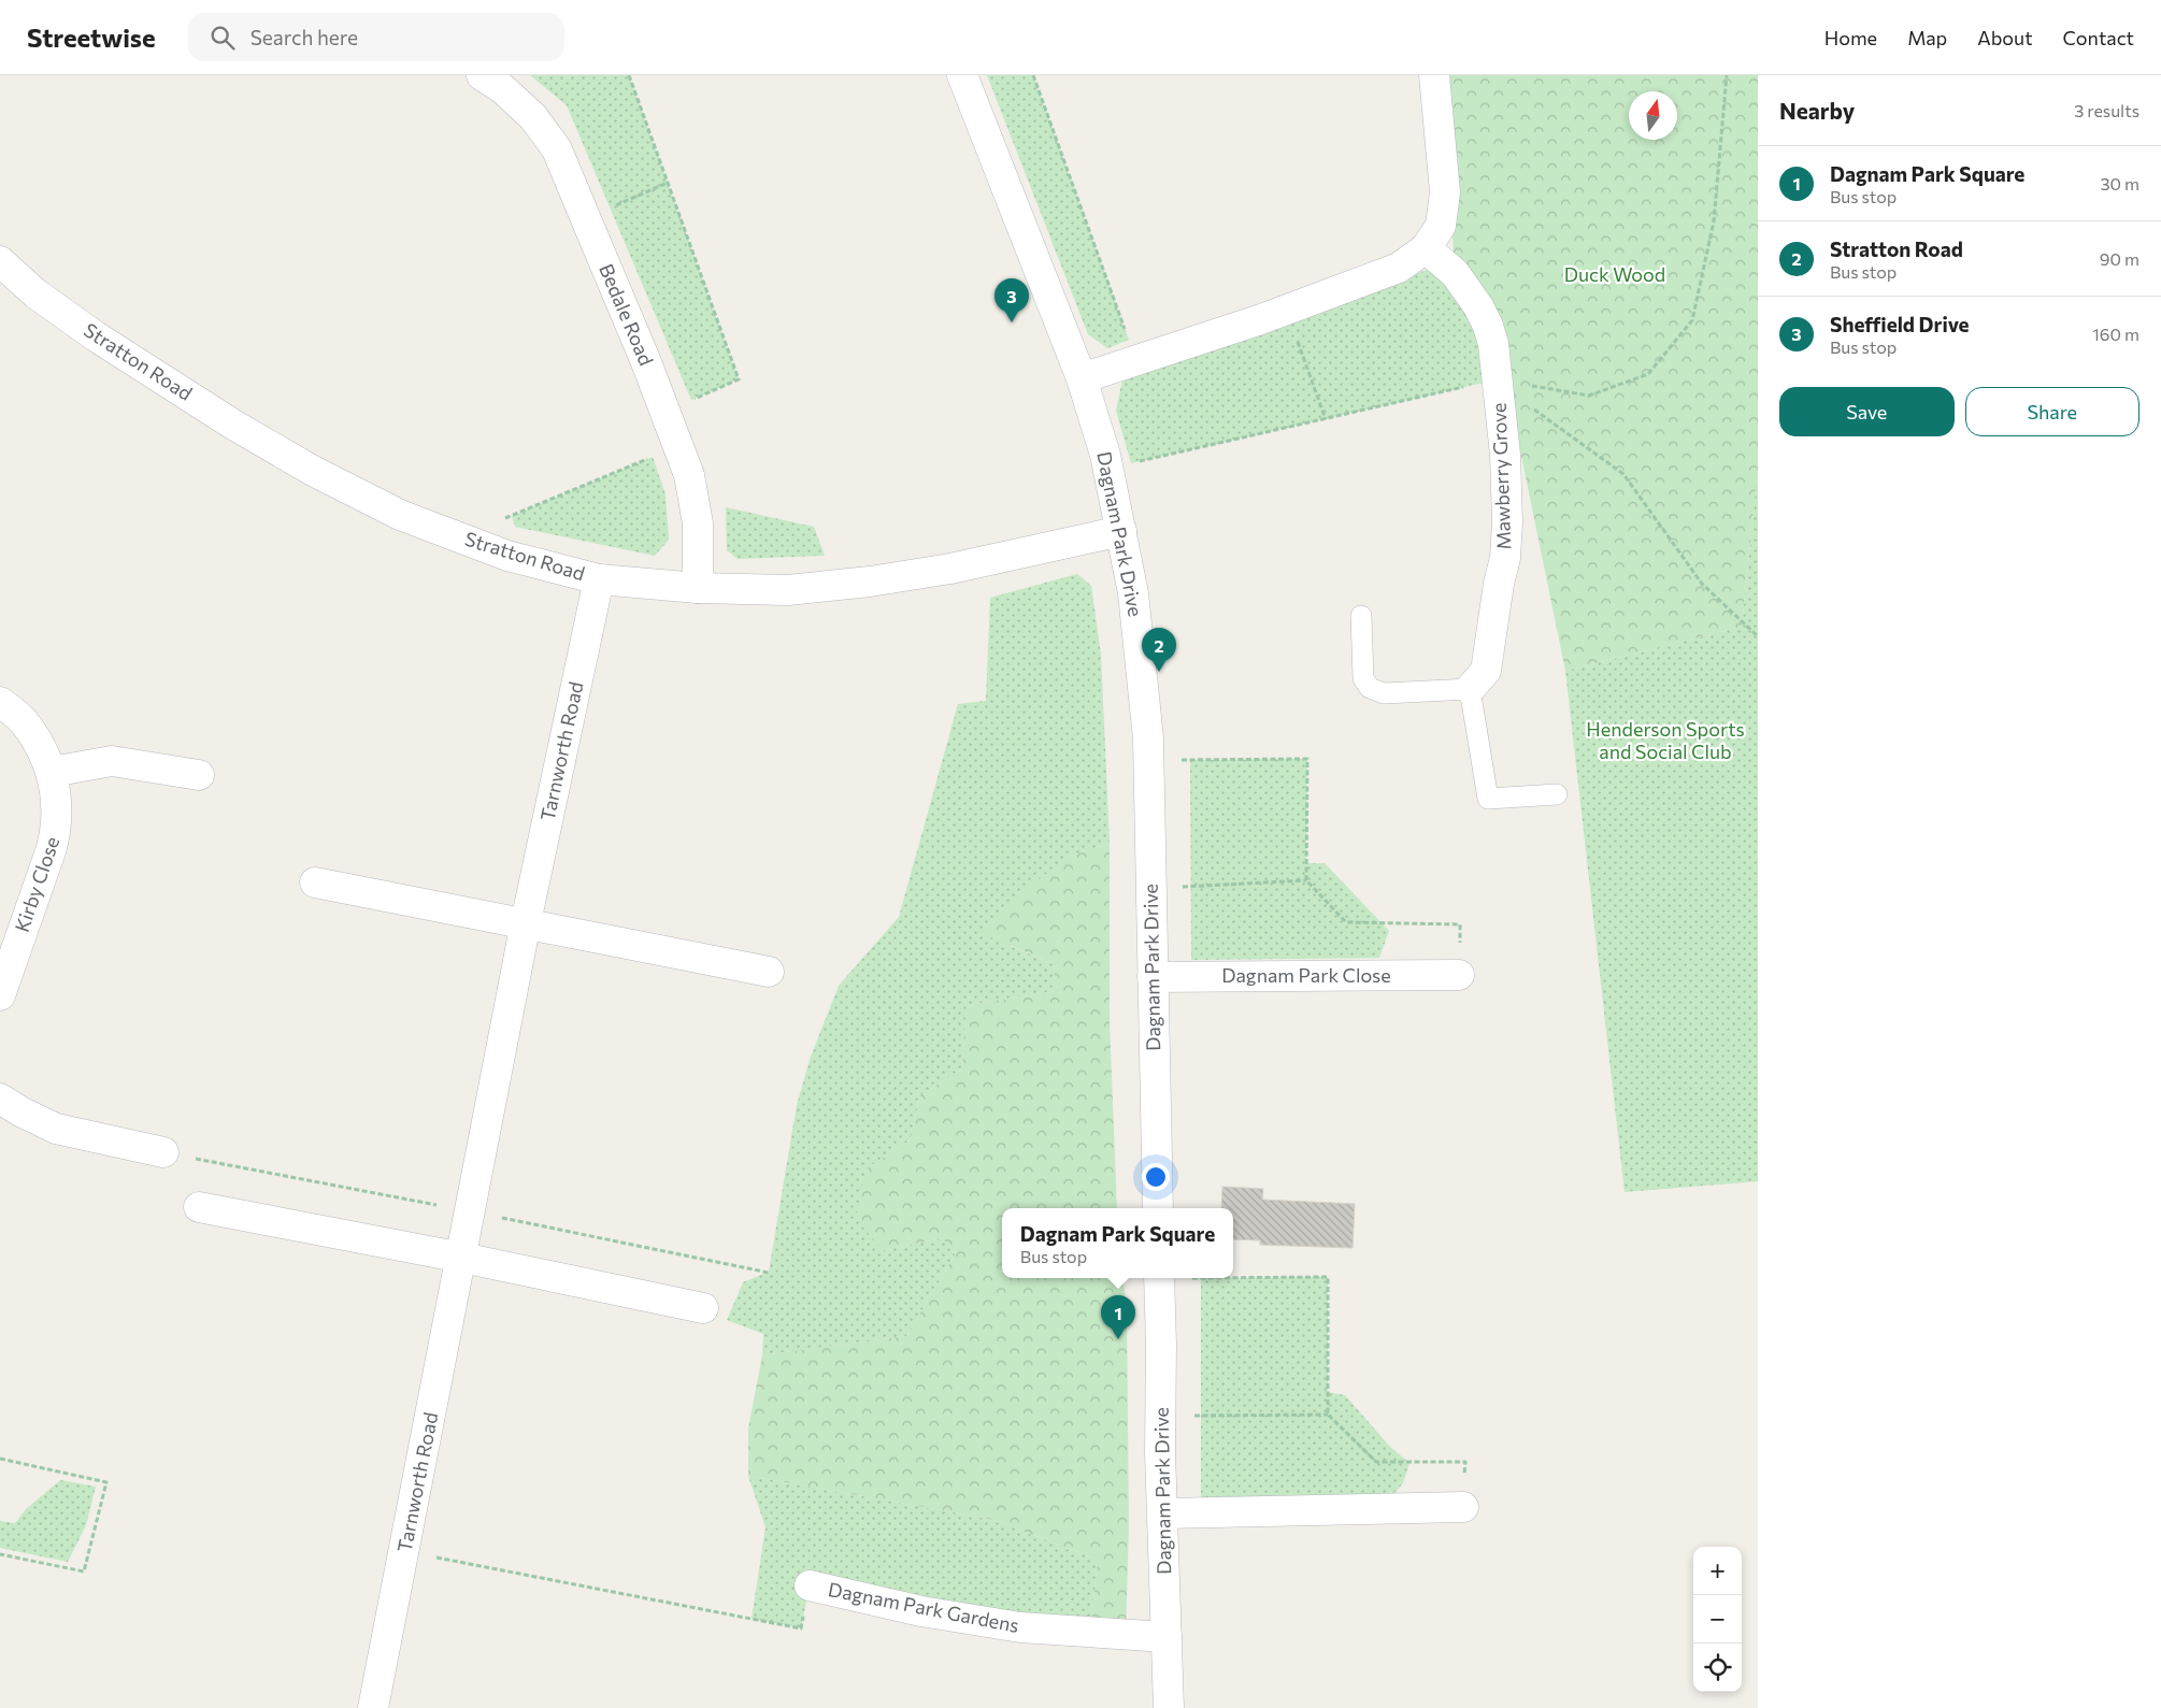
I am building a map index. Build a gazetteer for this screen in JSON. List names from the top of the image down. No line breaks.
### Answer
{"streets":{"street":["Bedale Road","Stratton Road","Mawberry Grove","Dagnam Park Drive","Tarnworth Road","Kirby Close","Dagnam Park Close","Dagnam Park Gardens"]},"crossings":[["Bedale Road","Stratton Road"],["Stratton Road","Dagnam Park Drive"],["Stratton Road","Tarnworth Road"],["Dagnam Park Drive","Dagnam Park Close"],["Dagnam Park Drive","Dagnam Park Gardens"]],"parks":["Duck Wood","Henderson Sports and Social Club"],"north":"top","page":{"header":"Streetwise","search":"Search here","nav":["Home","Map","About","Contact"],"heading":["Nearby","3 results"],"list":[{"mark":"1","name":"Dagnam Park Square","note":"Bus stop","value":"30 m"},{"mark":"2","name":"Stratton Road","note":"Bus stop","value":"90 m"},{"mark":"3","name":"Sheffield Drive","note":"Bus stop","value":"160 m"}],"pins":["3","2","1"],"buttons":["Save","Share"],"popup":["Dagnam Park Square","Bus stop"],"map_buttons":["+","−"]}}
